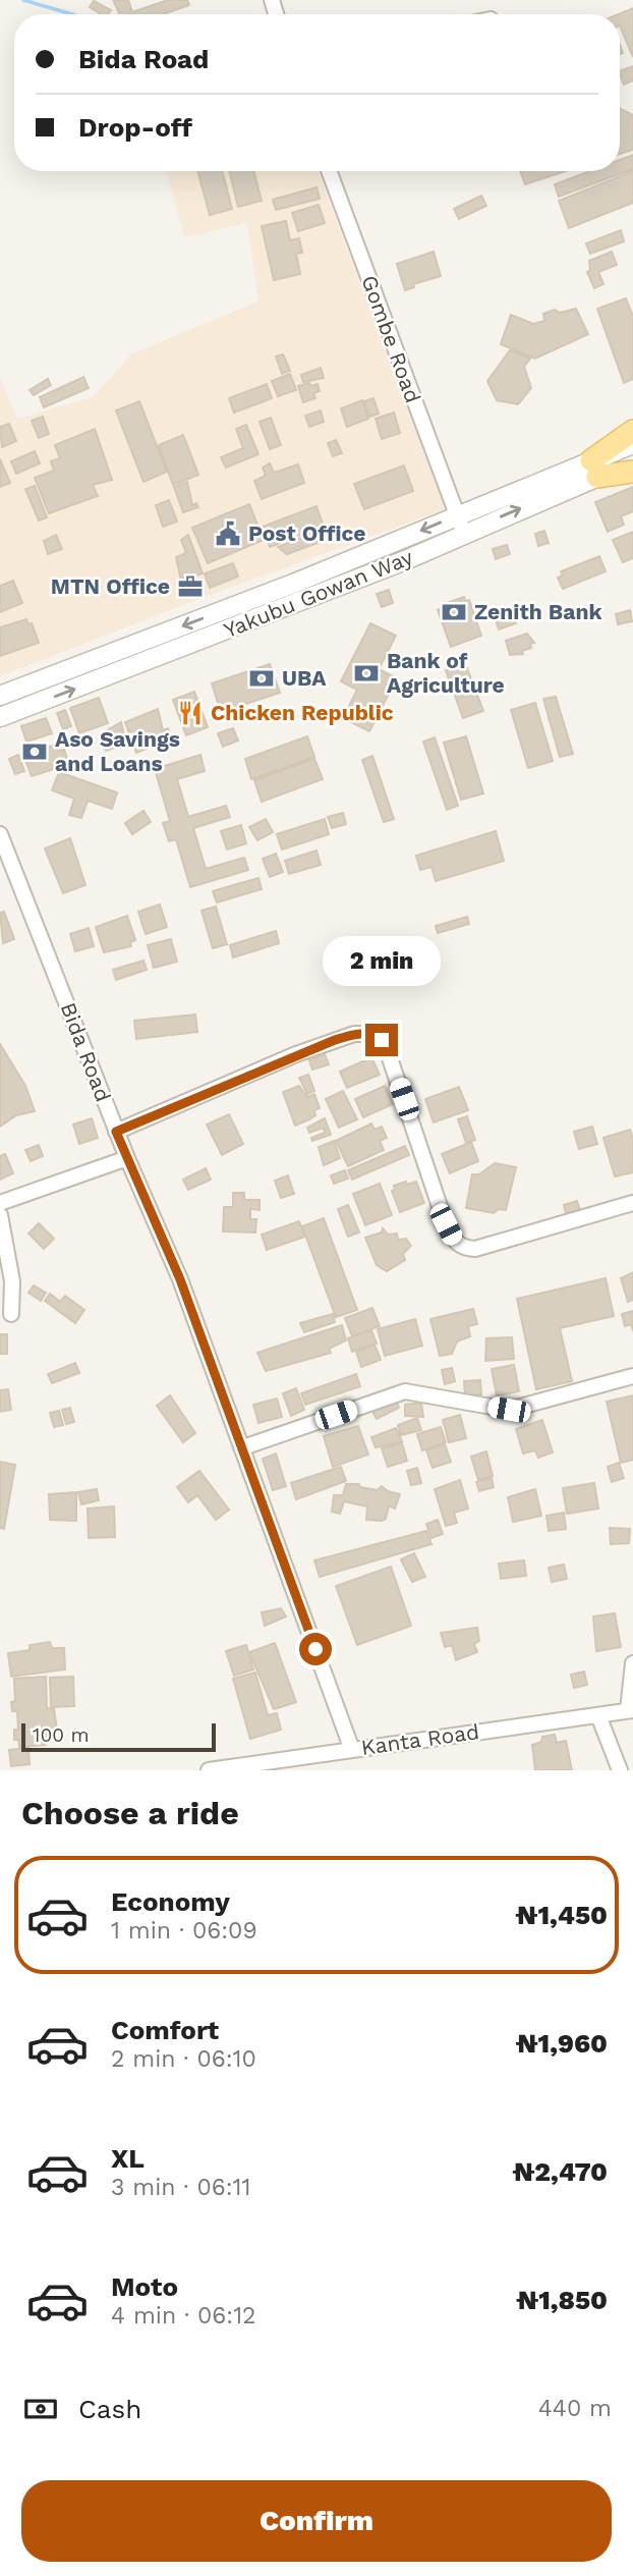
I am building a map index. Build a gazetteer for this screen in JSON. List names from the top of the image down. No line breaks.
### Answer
{"streets":{"street":["Gombe Road","Yakubu Gowan Way","Bida Road","Kanta Road"]},"crossings":[["Gombe Road","Yakubu Gowan Way"],["Bida Road","Kanta Road"]],"places":{"public building":["Post Office"],"office":["MTN Office"],"bank":["Zenith Bank","Bank of Agriculture","UBA","Aso Savings and Loans"],"restaurant":["Chicken Republic"]},"scale_bar":"100 m","page":{"banner":["Bida Road","Drop-off"],"bubble":"2 min","scale":"100 m","heading":"Choose a ride","list":[{"name":"Economy","note":"1 min · 06:09","value":"₦1,450"},{"name":"Comfort","note":"2 min · 06:10","value":"₦1,960"},{"name":"XL","note":"3 min · 06:11","value":"₦2,470"},{"name":"Moto","note":"4 min · 06:12","value":"₦1,850"}],"pay":["Cash","440 m"],"buttons":"Confirm"}}
